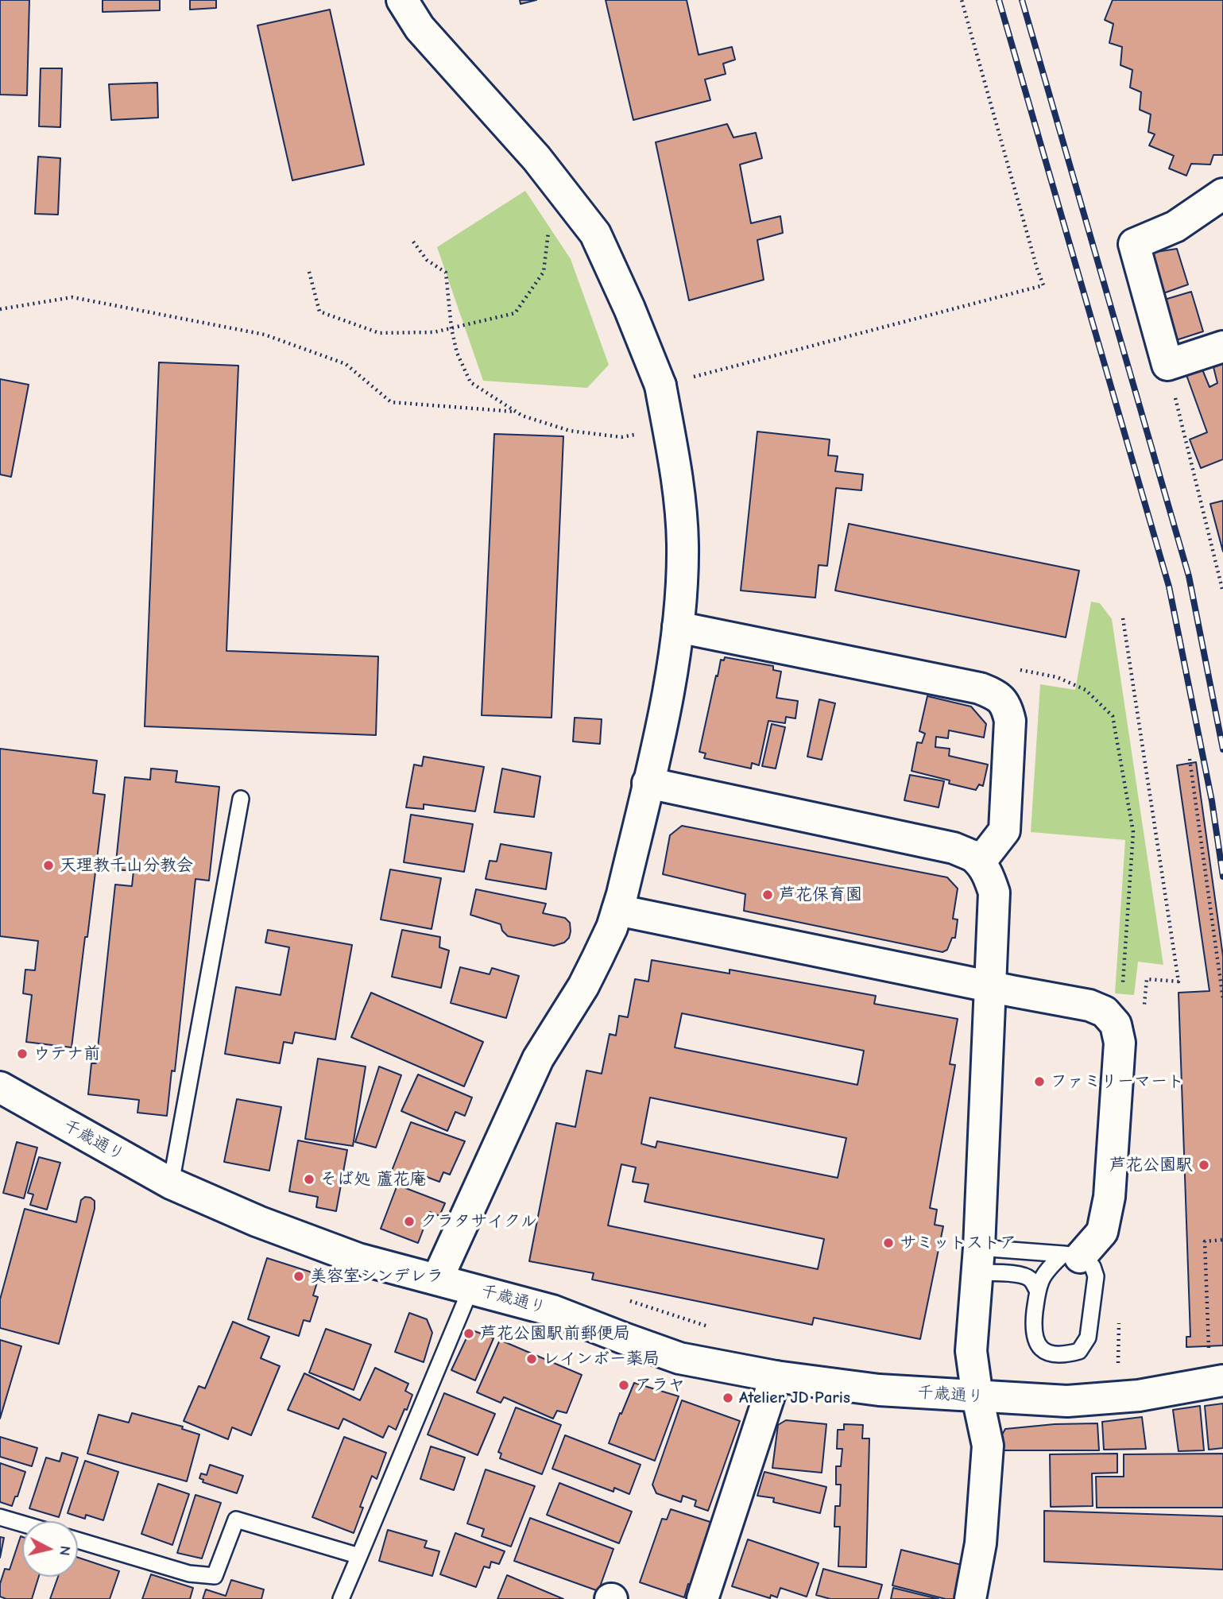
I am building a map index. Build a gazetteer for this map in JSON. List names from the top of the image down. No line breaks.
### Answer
{"streets":{"street":["千歳通り"]},"places":["天理教千山分教会","芦花保育園","ウテナ前","ファミリーマート","芦花公園駅","そば処 蘆花庵","クラタサイクル","サミットストア","美容室シンデレラ","芦花公園駅前郵便局","レインボー薬局","アラヤ","Atelier JD Paris"],"north":"right"}
